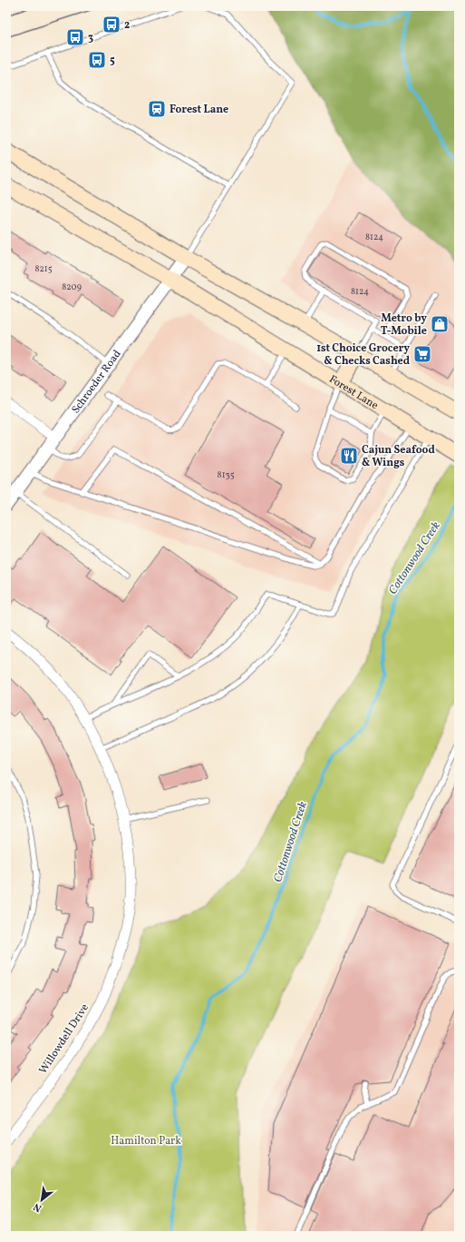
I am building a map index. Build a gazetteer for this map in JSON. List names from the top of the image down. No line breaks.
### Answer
{"streets":{"main road":["Forest Lane"],"street":["Schroeder Road","Willowdell Drive"]},"crossings":[["Schroeder Road","Forest Lane"]],"water":["Cottonwood Creek"],"parks":["Hamilton Park"],"places":{"bus stop":["2","3","5"],"station":["Forest Lane"],"shop":["Metro by T-Mobile"],"supermarket":["1st Choice Grocery & Checks Cashed"],"restaurant":["Cajun Seafood & Wings"]},"house_numbers":["8124","8215","8209","8124","8135"],"north":"bottom left"}
